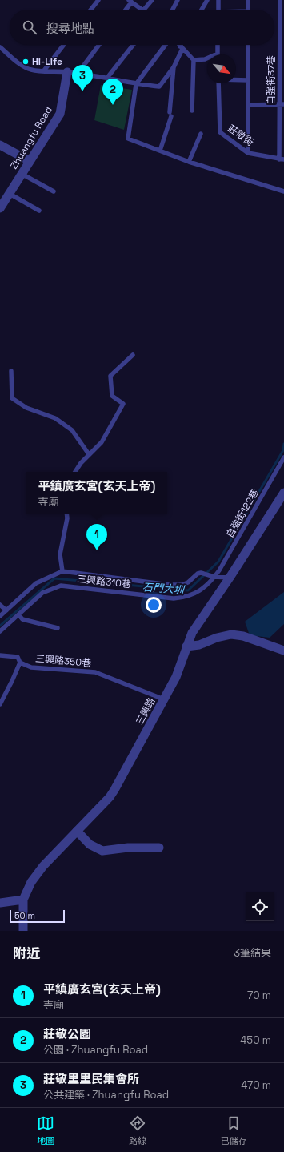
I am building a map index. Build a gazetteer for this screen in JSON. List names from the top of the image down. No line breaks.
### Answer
{"streets":{"street":["Zhuangfu Road","三興路"],"lane":["自強街37巷","莊敬街","自強街122巷","三興路310巷","三興路350巷"]},"crossings":[["自強街37巷","莊敬街"],["自強街122巷","三興路310巷"],["三興路310巷","三興路"],["三興路350巷","三興路"]],"water":["石門大圳"],"places":["Hi-Life"],"scale_bar":"50 m","north":"bottom right","page":{"search":"搜尋地點","pins":["3","2","1"],"popup":["平鎮廣玄宮(玄天上帝)","寺廟"],"scale":"50 m","heading":["附近","3筆結果"],"list":[{"mark":"1","name":"平鎮廣玄宮(玄天上帝)","note":"寺廟","value":"70 m"},{"mark":"2","name":"莊敬公園","note":"公園 · Zhuangfu Road","value":"450 m"},{"mark":"3","name":"莊敬里里民集會所","note":"公共建築 · Zhuangfu Road","value":"470 m"}],"nav":["地圖","路線","已儲存"]}}
